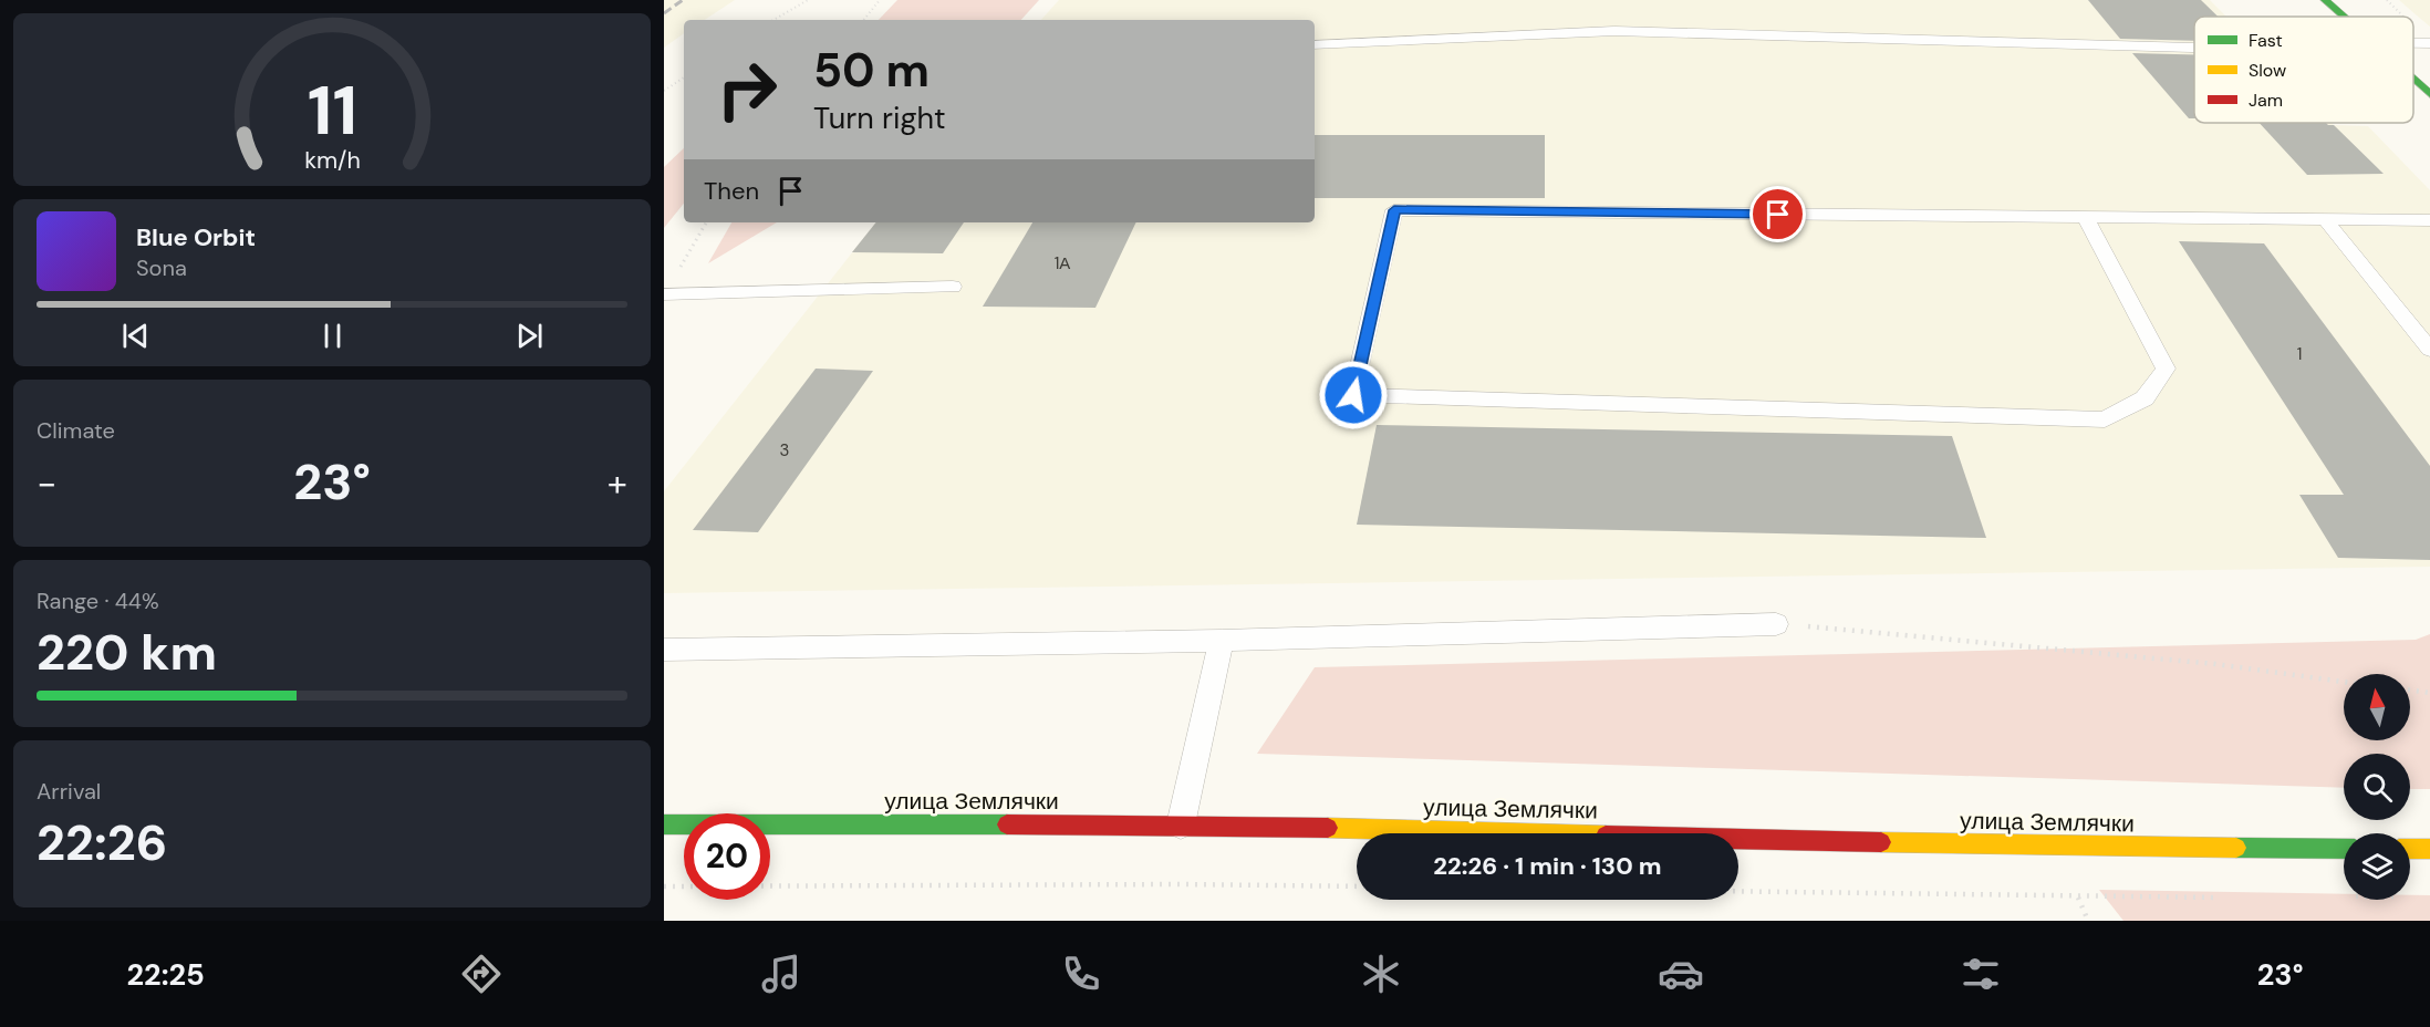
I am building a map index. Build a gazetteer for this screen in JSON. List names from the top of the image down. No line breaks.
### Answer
{"streets":{"street":["улица Землячки"]},"house_numbers":["1А","1","3"],"legend":["Fast","Slow","Jam"],"north":"top","page":{"turn":["50 m","Turn right"],"then":"Then","song":["Blue Orbit","Sona"],"tile":["Climate",["Range · 44%","220 km"],["Arrival","22:26"]],"heat":["−","23°","+"],"limit":"20","trip":"22:26 · 1 min · 130 m","tabs":["22:25","23°"],"gauge":["11","km/h"]}}
